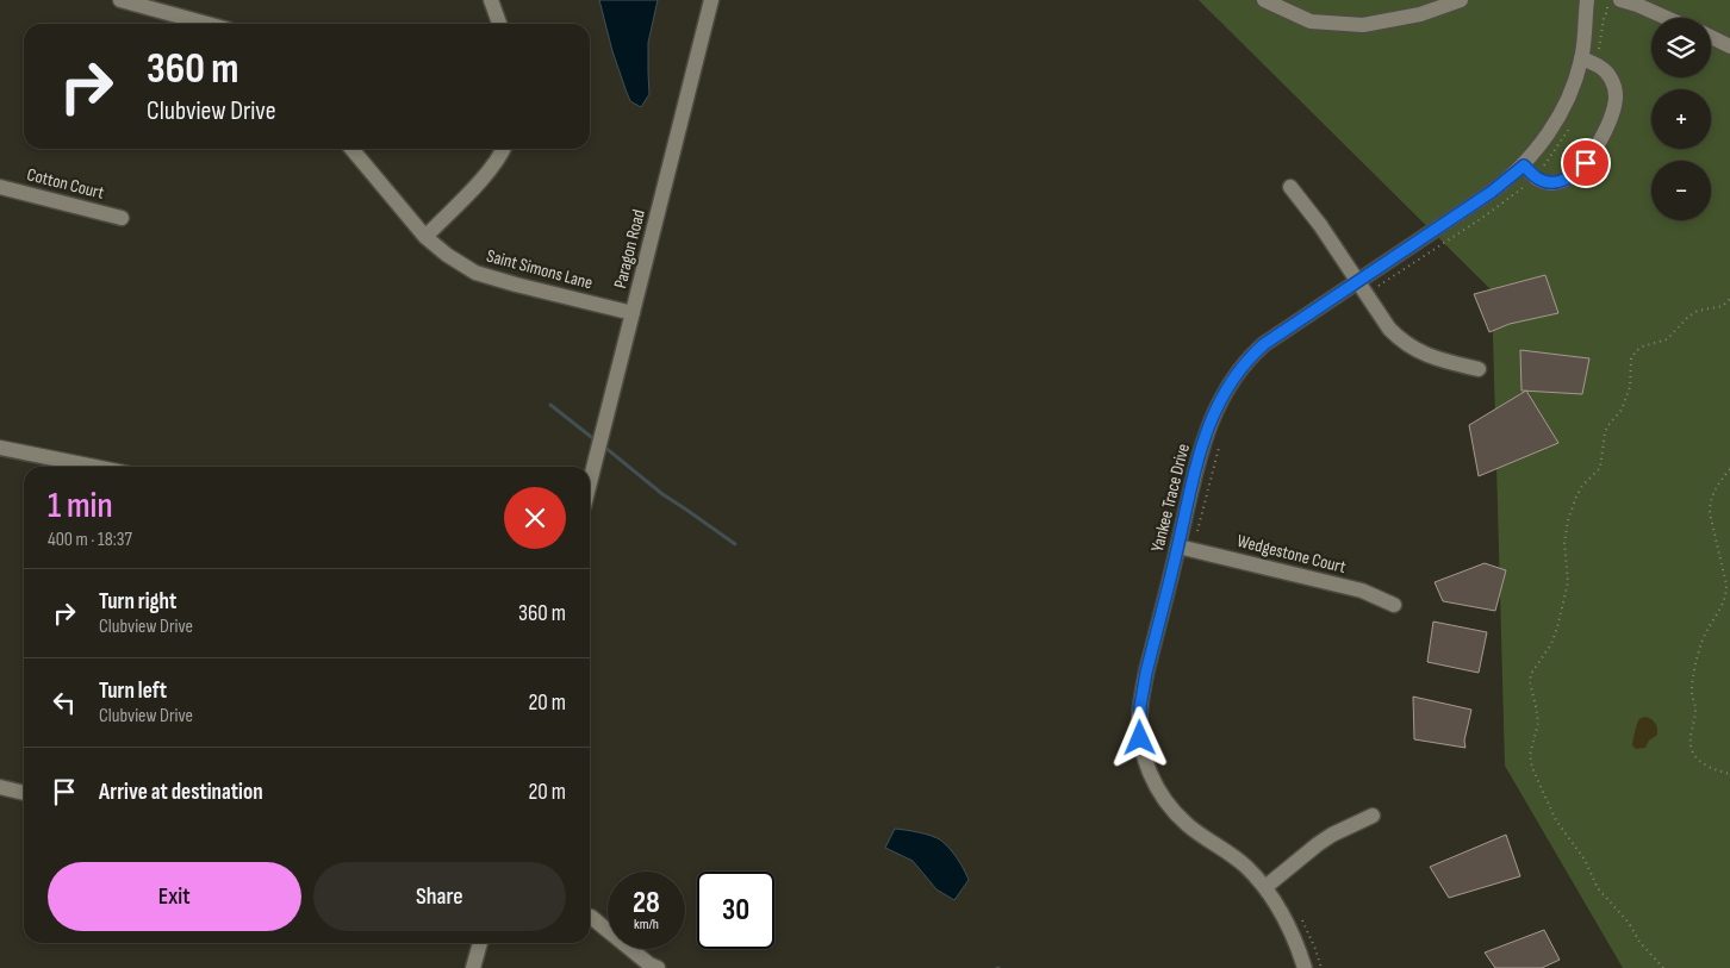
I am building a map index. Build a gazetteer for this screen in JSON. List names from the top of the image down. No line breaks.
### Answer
{"streets":{"street":["Cotton Court","Paragon Road","Saint Simons Lane","Yankee Trace Drive","Wedgestone Court"]},"crossings":[["Paragon Road","Saint Simons Lane"],["Yankee Trace Drive","Wedgestone Court"]],"page":{"map_buttons":["+","−"],"turn":["360 m","Clubview Drive"],"heading":["1 min","400 m · 18:37"],"list":[{"name":"Turn right","note":"Clubview Drive","value":"360 m"},{"name":"Turn left","note":"Clubview Drive","value":"20 m"},{"name":"Arrive at destination","value":"20 m"}],"buttons":["Exit","Share"],"speed":"28 km/h","limit":"30"}}
